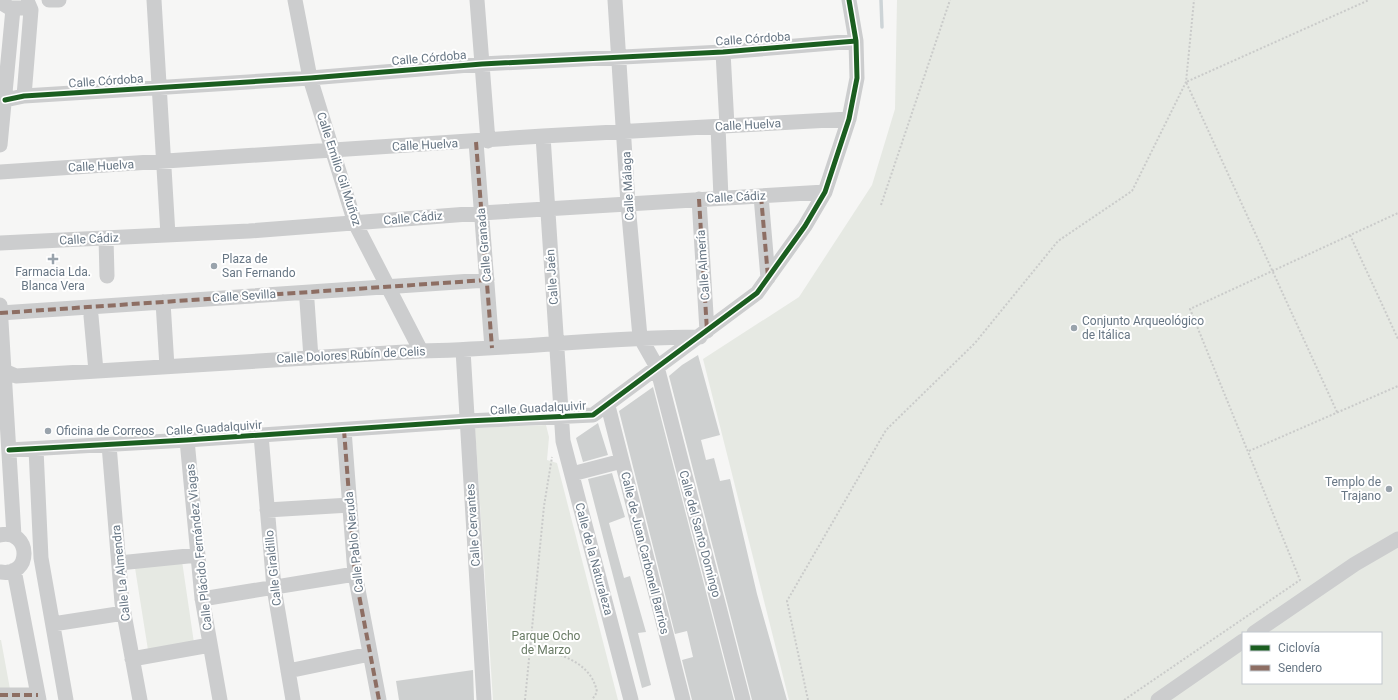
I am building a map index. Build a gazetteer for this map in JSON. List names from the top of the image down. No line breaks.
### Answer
{"streets":{"street":["Calle Córdoba","Calle Huelva","Calle Emilio Gil Muñoz","Calle Málaga","Calle Cádiz","Calle Granada","Calle Almería","Calle Jaén","Calle Sevilla","Calle Dolores Rubín de Celis","Calle Guadalquivir","Calle Cervantes","Calle del Santo Domingo","Calle Pablo Neruda","Calle Plácido Fernández Viagas","Calle de Juan Carbonell Barrios","Calle de la Naturaleza","Calle Giraldillo","Calle La Almendra"]},"crossings":[["Calle Córdoba","Calle Emilio Gil Muñoz"],["Calle Córdoba","Calle Málaga"],["Calle Córdoba","Calle Granada"],["Calle Córdoba","Calle Guadalquivir"],["Calle Huelva","Calle Emilio Gil Muñoz"],["Calle Huelva","Calle Málaga"],["Calle Huelva","Calle Granada"],["Calle Huelva","Calle Jaén"],["Calle Huelva","Calle Guadalquivir"],["Calle Emilio Gil Muñoz","Calle Cádiz"],["Calle Emilio Gil Muñoz","Calle Sevilla"],["Calle Emilio Gil Muñoz","Calle Dolores Rubín de Celis"],["Calle Málaga","Calle Cádiz"],["Calle Málaga","Calle Dolores Rubín de Celis"],["Calle Málaga","Calle Guadalquivir"],["Calle Málaga","Calle del Santo Domingo"],["Calle Cádiz","Calle Granada"],["Calle Cádiz","Calle Almería"],["Calle Cádiz","Calle Jaén"],["Calle Cádiz","Calle Guadalquivir"],["Calle Granada","Calle Sevilla"],["Calle Granada","Calle Dolores Rubín de Celis"],["Calle Almería","Calle Dolores Rubín de Celis"],["Calle Almería","Calle Guadalquivir"],["Calle Jaén","Calle Dolores Rubín de Celis"],["Calle Jaén","Calle Guadalquivir"],["Calle Jaén","Calle de la Naturaleza"],["Calle Dolores Rubín de Celis","Calle Guadalquivir"],["Calle Dolores Rubín de Celis","Calle Cervantes"],["Calle Guadalquivir","Calle Cervantes"],["Calle Guadalquivir","Calle del Santo Domingo"],["Calle Guadalquivir","Calle Pablo Neruda"],["Calle Guadalquivir","Calle Plácido Fernández Viagas"],["Calle Guadalquivir","Calle de Juan Carbonell Barrios"],["Calle Guadalquivir","Calle de la Naturaleza"],["Calle Guadalquivir","Calle Giraldillo"],["Calle Guadalquivir","Calle La Almendra"]],"parks":["Parque Ocho de Marzo"],"places":{"health":["Farmacia Lda. Blanca Vera"],"other":["Plaza de San Fernando","Conjunto Arqueológico de Itálica","Oficina de Correos","Templo de Trajano"]},"legend":["Ciclovía","Sendero"]}
